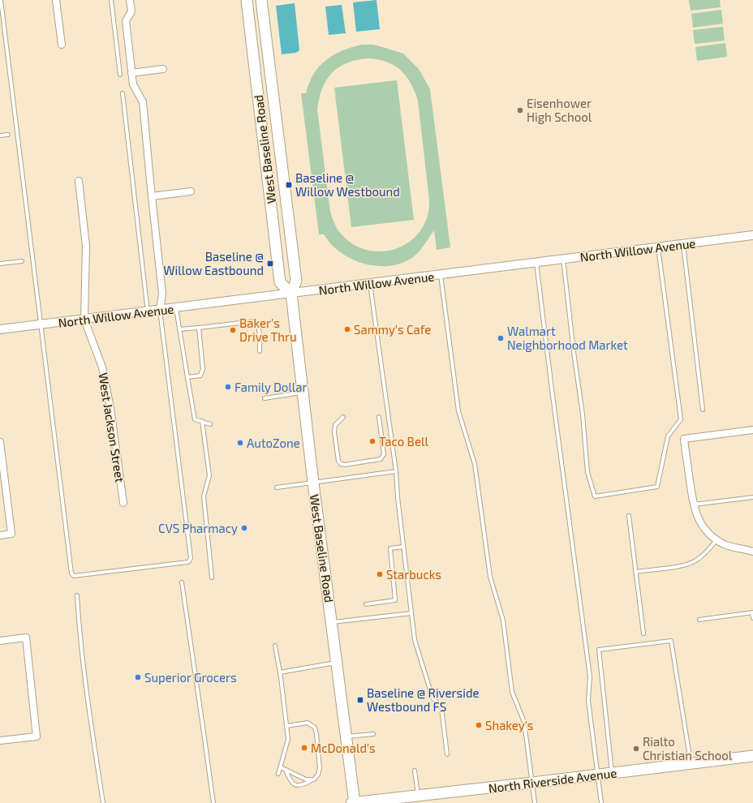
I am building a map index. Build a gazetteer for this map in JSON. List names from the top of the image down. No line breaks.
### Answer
{"streets":{"main road":["West Baseline Road","North Riverside Avenue"],"street":["North Willow Avenue","West Jackson Street"]},"crossings":[["West Baseline Road","North Willow Avenue"],["West Baseline Road","North Riverside Avenue"],["North Willow Avenue","West Jackson Street"]],"places":{"other":["Eisenhower High School","Sammy's Cafe","Baker's Drive Thru","Walmart Neighborhood Market","Family Dollar","Taco Bell","AutoZone","CVS Pharmacy","Starbucks","Superior Grocers","Shakey's","McDonald's","Rialto Christian School"],"transit":["Baseline @ Willow Westbound","Baseline @ Willow Eastbound","Baseline @ Riverside Westbound FS"]}}
